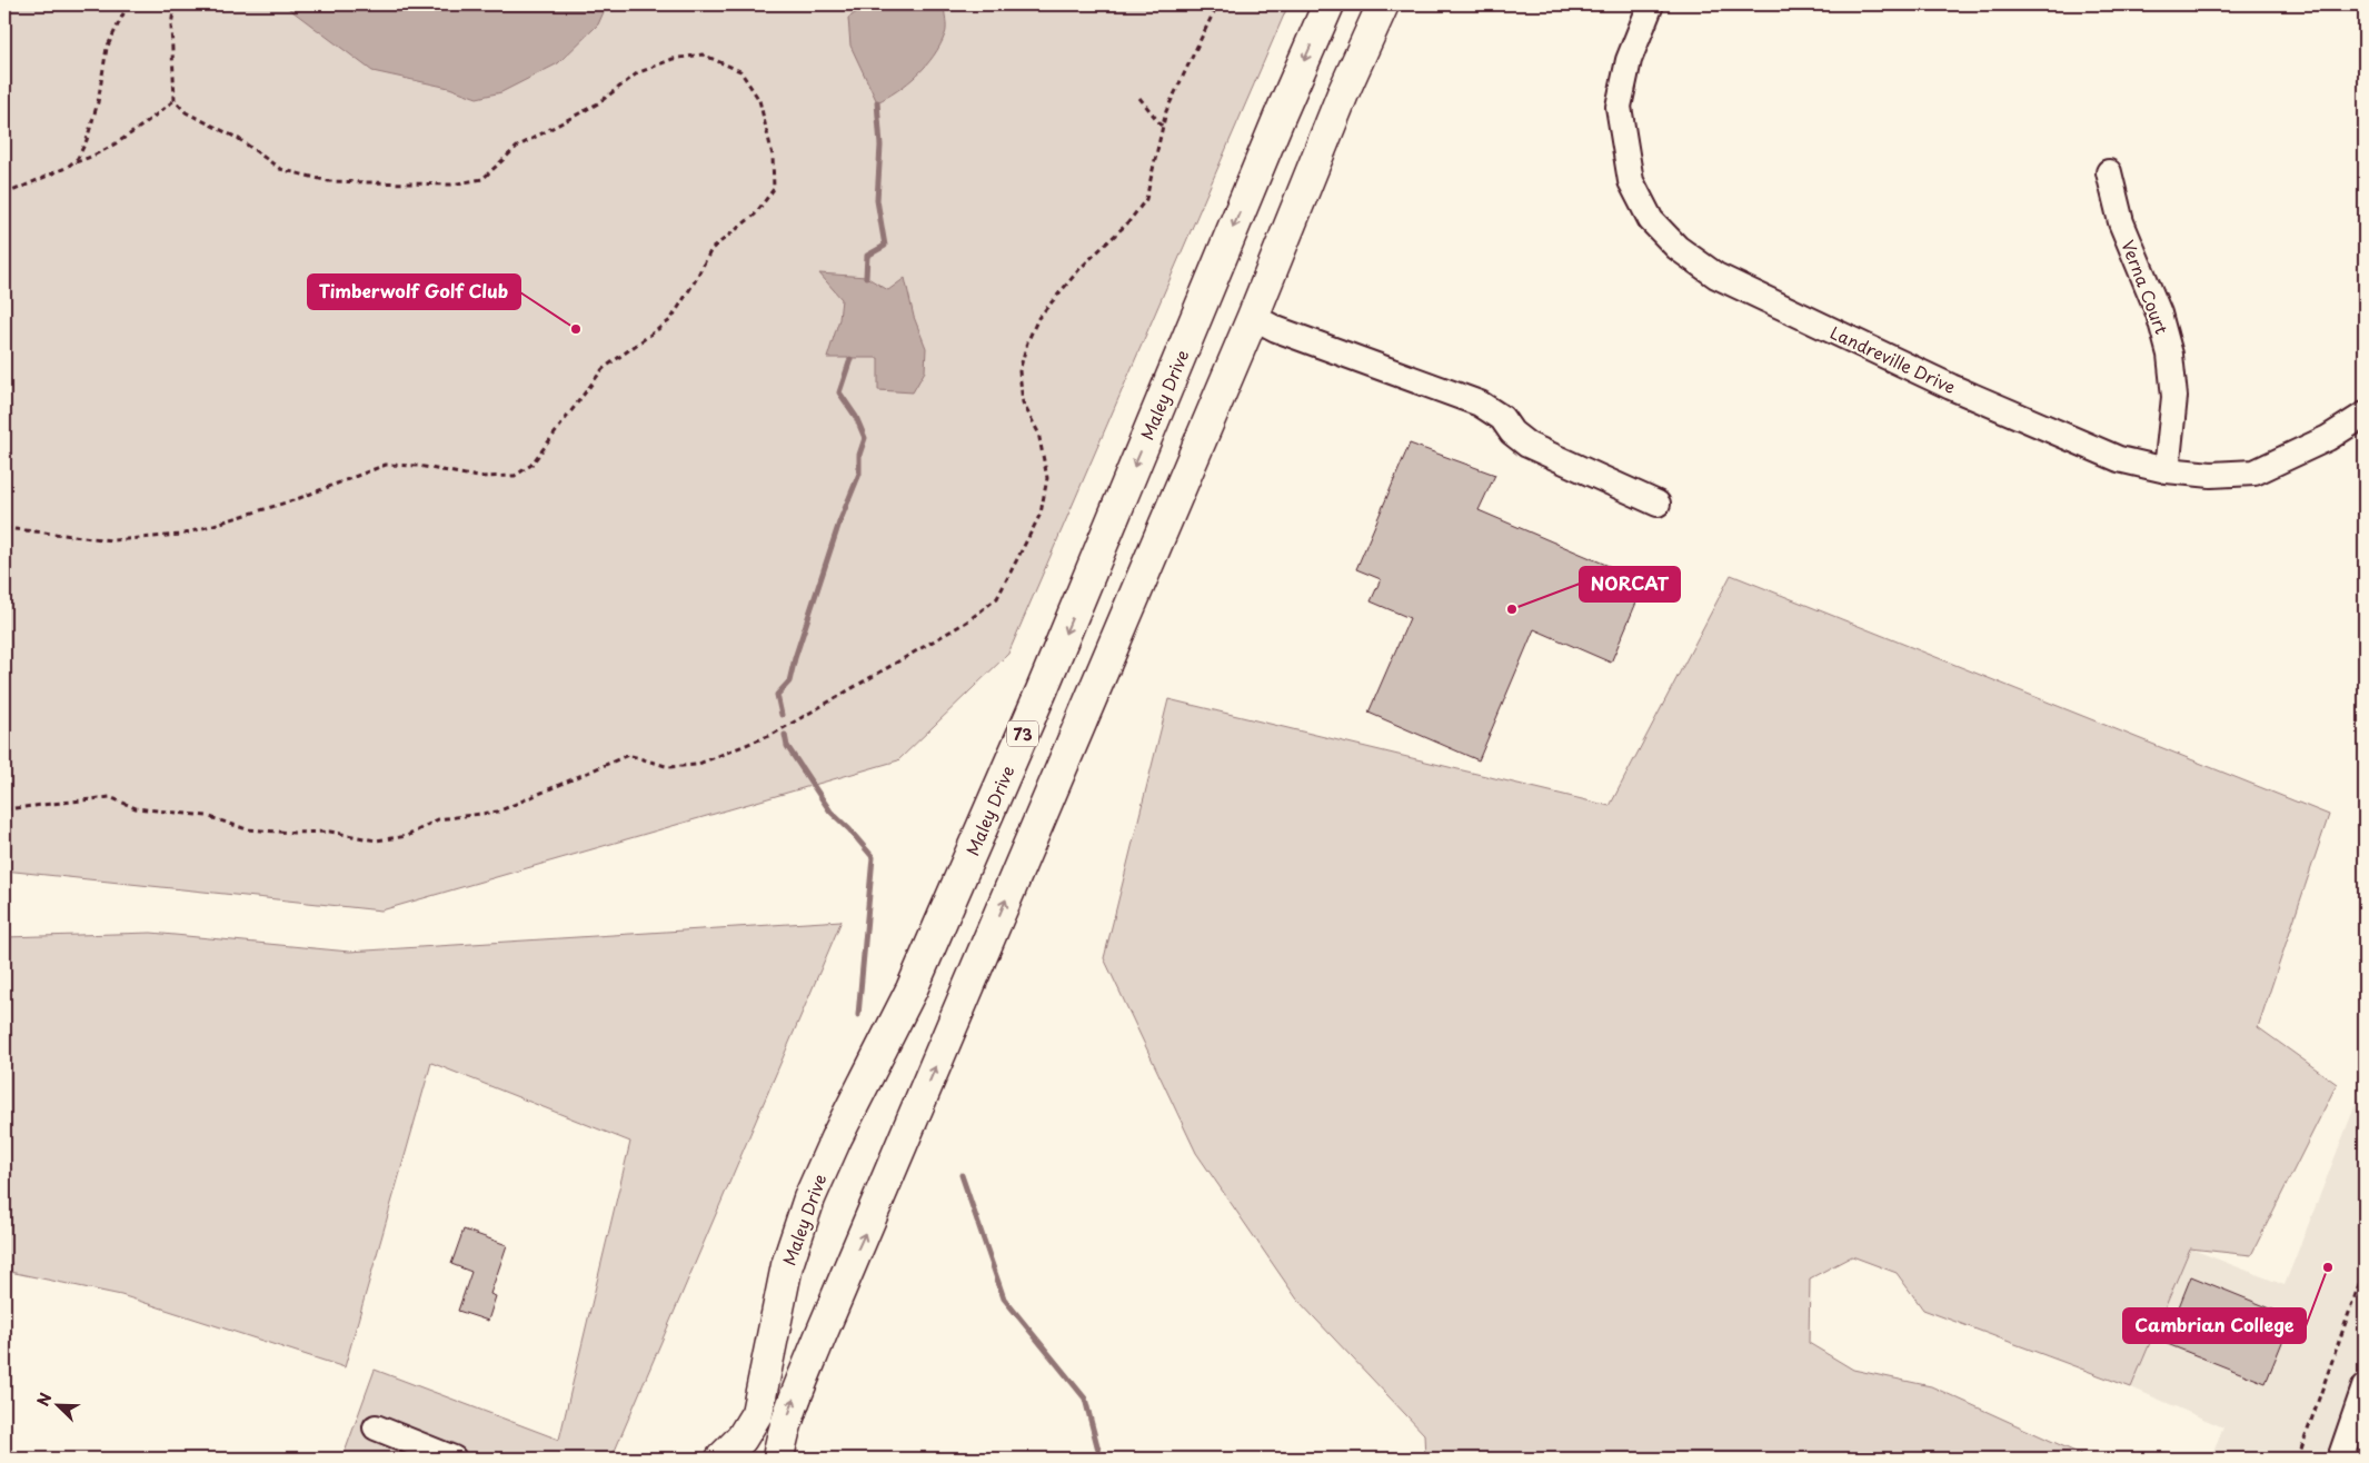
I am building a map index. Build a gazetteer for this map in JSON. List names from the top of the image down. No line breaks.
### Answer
{"streets":{"highway":["Maley Drive","73"],"street":["Verna Court","Landreville Drive"]},"crossings":[["Verna Court","Landreville Drive"]],"places":["Timberwolf Golf Club","NORCAT","Cambrian College"],"north":"top left"}
